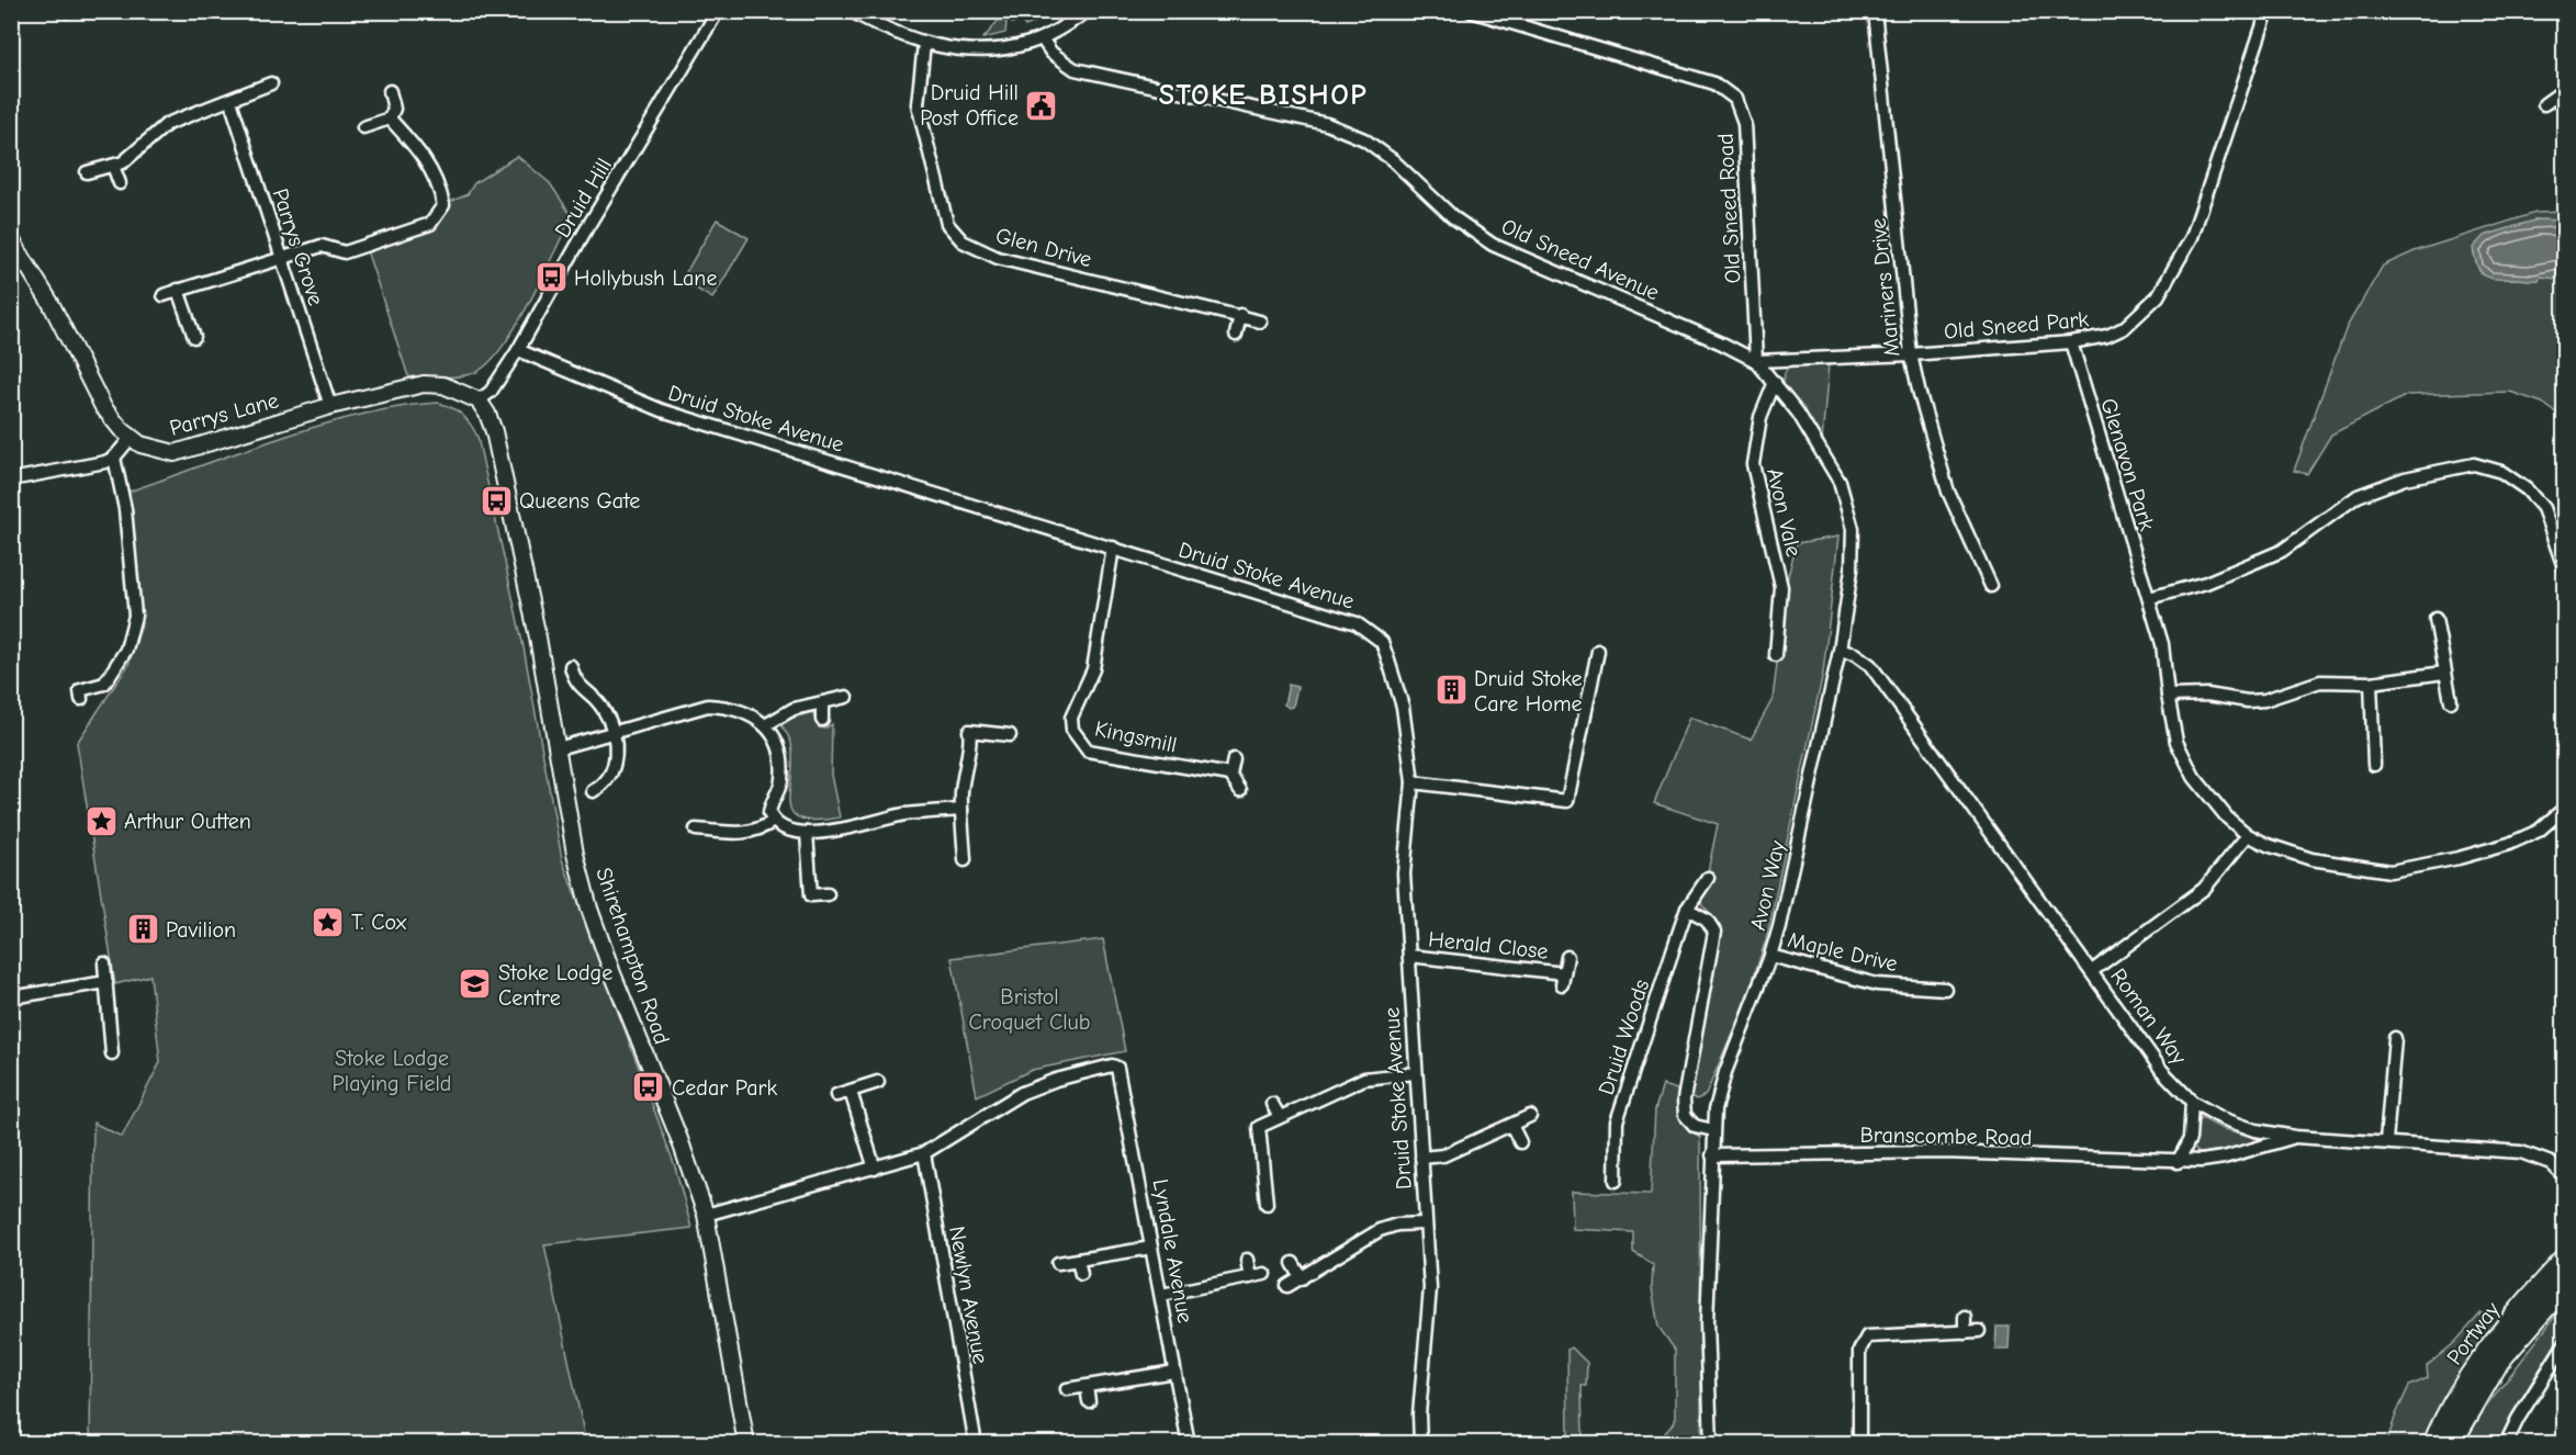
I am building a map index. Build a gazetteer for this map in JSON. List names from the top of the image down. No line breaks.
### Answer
{"streets":{"highway":["Portway"],"main road":["Parrys Lane","Shirehampton Road"],"street":["Druid Hill","Old Sneed Road","Parrys Grove","Glen Drive","Old Sneed Avenue","Mariners Drive","Old Sneed Park","Druid Stoke Avenue","Glenavon Park","Avon Vale","Kingsmill","Avon Way","Herald Close","Maple Drive","Roman Way","Druid Woods","Branscombe Road","Lyndale Avenue","Newlyn Avenue"]},"crossings":[["Druid Hill","Parrys Lane"],["Druid Hill","Druid Stoke Avenue"],["Druid Hill","Shirehampton Road"],["Old Sneed Road","Old Sneed Avenue"],["Old Sneed Road","Old Sneed Park"],["Old Sneed Road","Avon Way"],["Parrys Grove","Parrys Lane"],["Old Sneed Avenue","Old Sneed Park"],["Old Sneed Avenue","Avon Way"],["Mariners Drive","Old Sneed Park"],["Old Sneed Park","Glenavon Park"],["Old Sneed Park","Avon Way"],["Parrys Lane","Shirehampton Road"],["Druid Stoke Avenue","Kingsmill"],["Druid Stoke Avenue","Herald Close"],["Avon Vale","Avon Way"],["Avon Way","Maple Drive"],["Avon Way","Roman Way"],["Avon Way","Branscombe Road"],["Roman Way","Branscombe Road"],["Lyndale Avenue","Newlyn Avenue"]],"districts":["STOKE BISHOP"],"parks":["Bristol Croquet Club","Stoke Lodge Playing Field"],"places":{"public building":["Druid Hill Post Office"],"bus stop":["Hollybush Lane","Queens Gate","Cedar Park"],"building":["Druid Stoke Care Home","Pavilion"],"place":["Arthur Outten","T. Cox"],"school or university":["Stoke Lodge Centre"]}}
